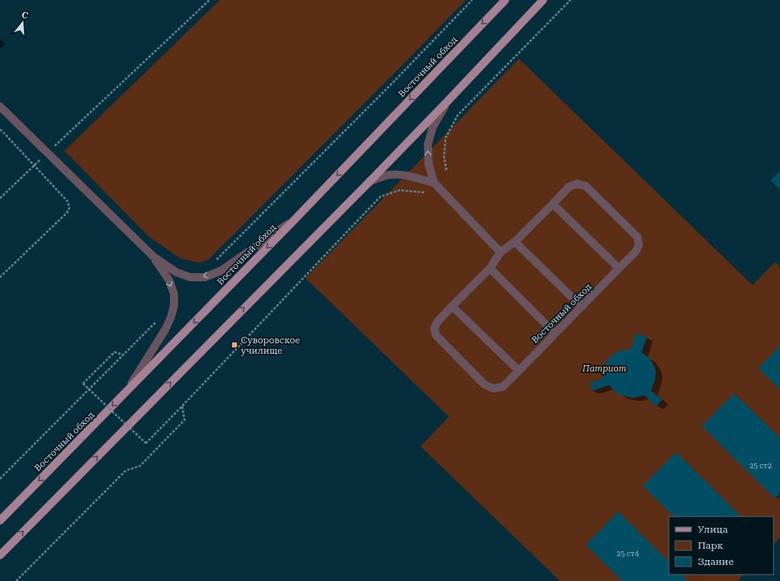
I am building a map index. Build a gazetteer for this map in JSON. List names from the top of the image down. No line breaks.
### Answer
{"streets":{"main road":["Восточный обход"]},"parks":["Патриот"],"places":{"transit":["Суворовское училище"]},"house_numbers":["25 ст2","25 ст4"],"legend":["Улица","Парк","Здание"],"north":"top"}
